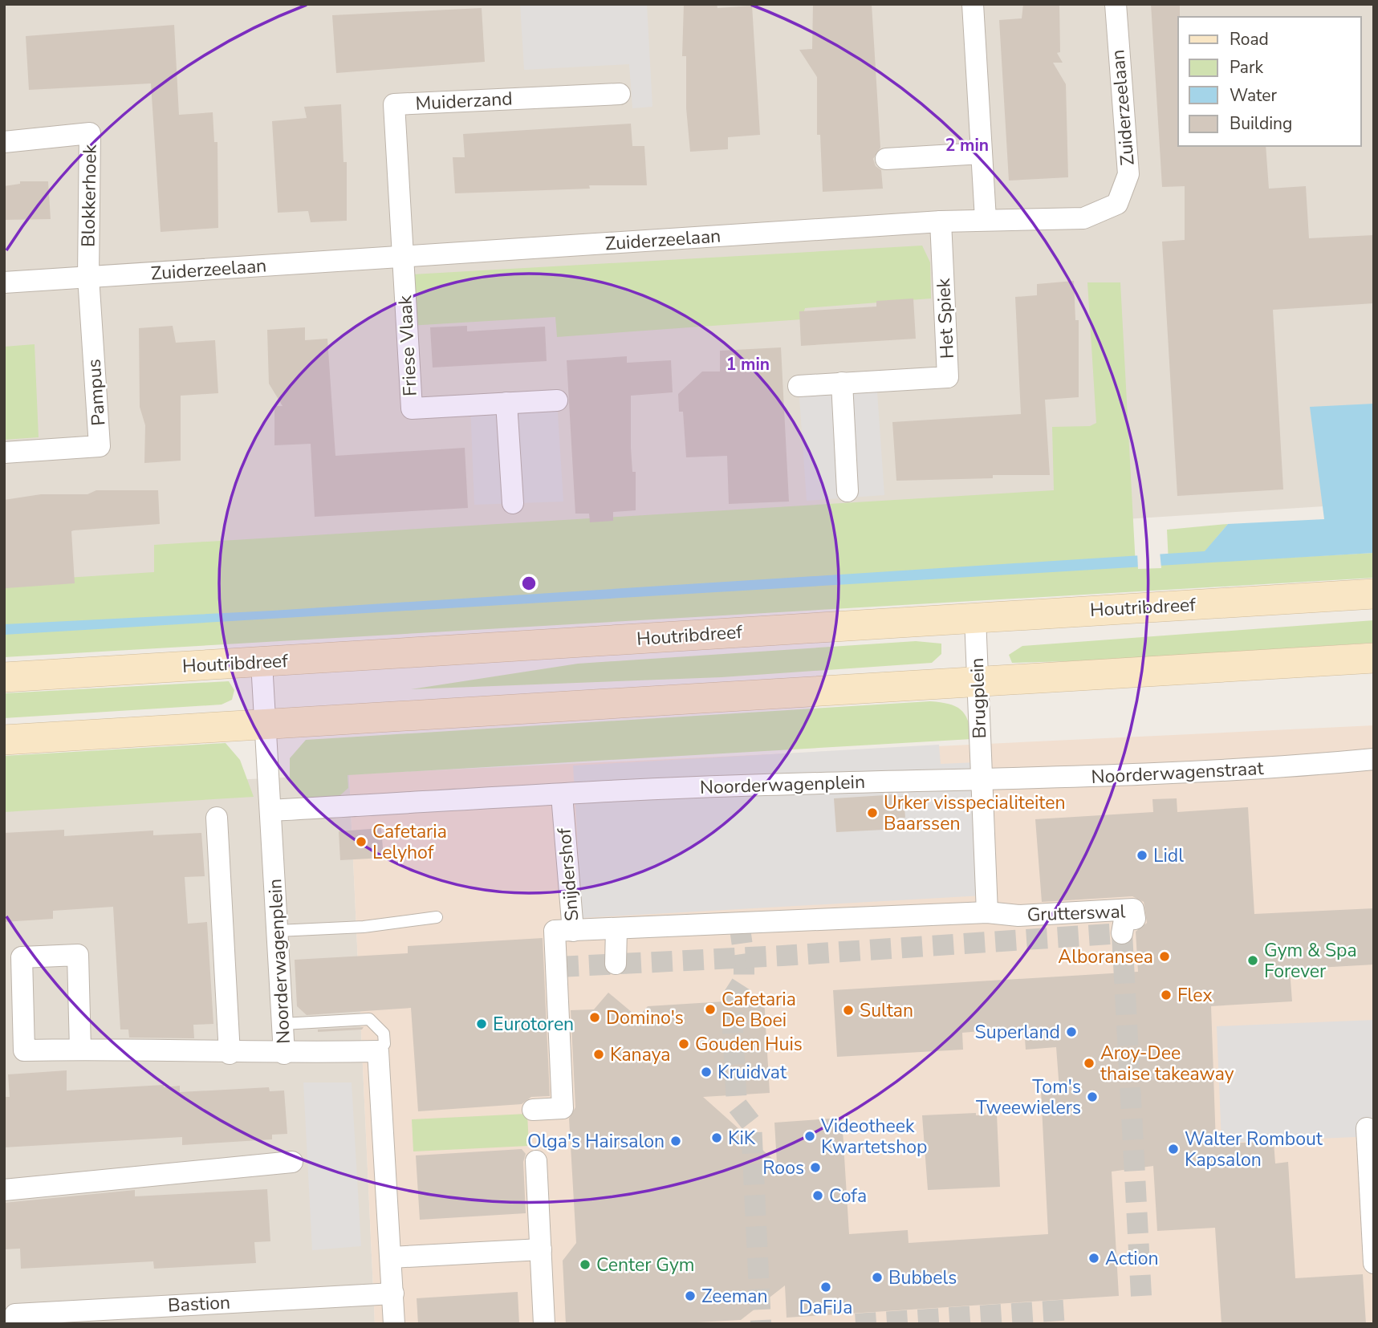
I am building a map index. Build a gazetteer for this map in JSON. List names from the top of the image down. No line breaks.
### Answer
{"streets":{"main road":["Houtribdreef"],"street":["Muiderzand","Zuiderzeelaan","Blokkerhoek","Het Spiek","Friese Vlaak","Pampus","Brugplein","Noorderwagenstraat","Noorderwagenplein","Snijdershof","Grutterswal","Bastion"]},"crossings":[["Muiderzand","Zuiderzeelaan"],["Muiderzand","Friese Vlaak"],["Zuiderzeelaan","Blokkerhoek"],["Zuiderzeelaan","Het Spiek"],["Zuiderzeelaan","Friese Vlaak"],["Zuiderzeelaan","Pampus"],["Blokkerhoek","Pampus"],["Houtribdreef","Brugplein"],["Houtribdreef","Noorderwagenplein"],["Brugplein","Noorderwagenstraat"],["Brugplein","Noorderwagenplein"],["Noorderwagenstraat","Noorderwagenplein"],["Noorderwagenplein","Snijdershof"]],"places":["Urker visspecialiteiten Baarssen","Cafetaria Lelyhof","Lidl","Alboransea","Gym & Spa Forever","Flex","Cafetaria De Boei","Sultan","Domino's","Eurotoren","Superland","Gouden Huis","Kanaya","Aroy-Dee thaise takeaway","Kruidvat","Tom's Tweewielers","Videotheek Kwartetshop","KiK","Olga's Hairsalon","Walter Rombout Kapsalon","Roos","Cofa","Action","Center Gym","Bubbels","DaFiJa","Zeeman"],"legend":["Road","Park","Water","Building"],"rings":["2 min","1 min"]}
